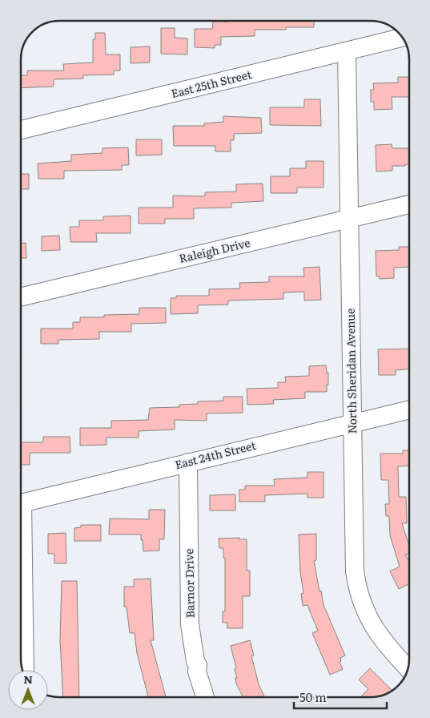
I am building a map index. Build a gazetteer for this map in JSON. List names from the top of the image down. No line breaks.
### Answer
{"streets":{"street":["East 25th Street","Raleigh Drive","North Sheridan Avenue","East 24th Street","Barnor Drive"]},"crossings":[["East 25th Street","North Sheridan Avenue"],["Raleigh Drive","North Sheridan Avenue"],["North Sheridan Avenue","East 24th Street"],["East 24th Street","Barnor Drive"]],"scale_bar":"50 m","north":"top"}
